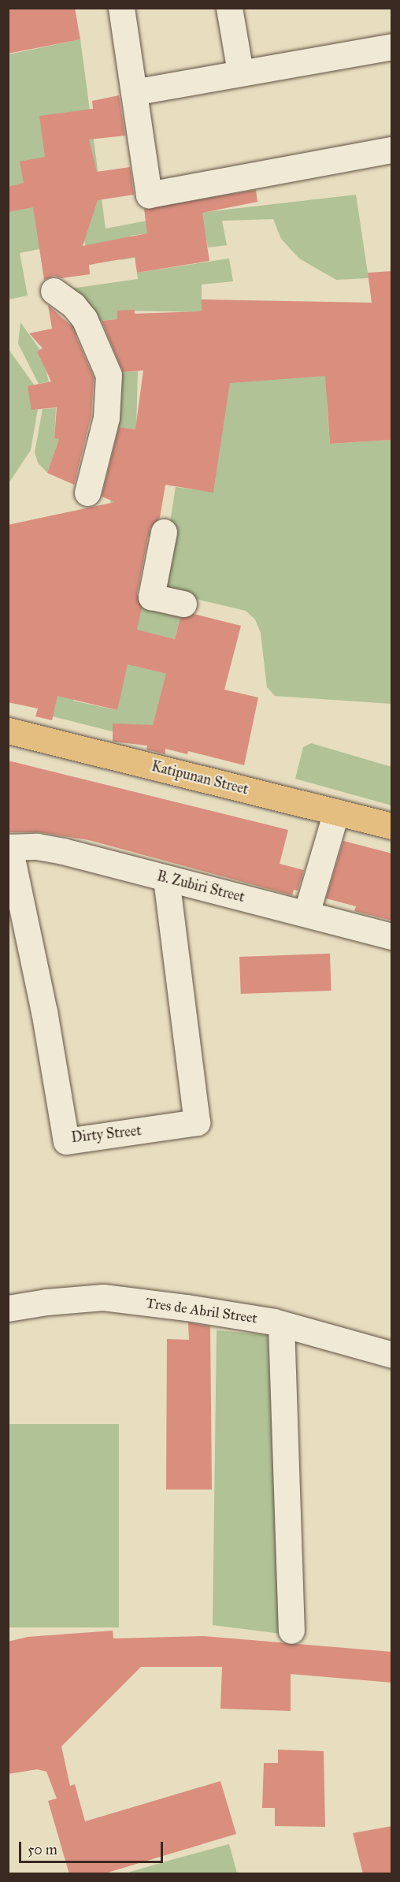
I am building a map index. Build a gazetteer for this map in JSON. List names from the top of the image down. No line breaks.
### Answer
{"streets":{"main road":["Katipunan Street"],"street":["B. Zubiri Street","Dirty Street","Tres de Abril Street"]},"crossings":[["B. Zubiri Street","Dirty Street"]],"scale_bar":"50 m"}
